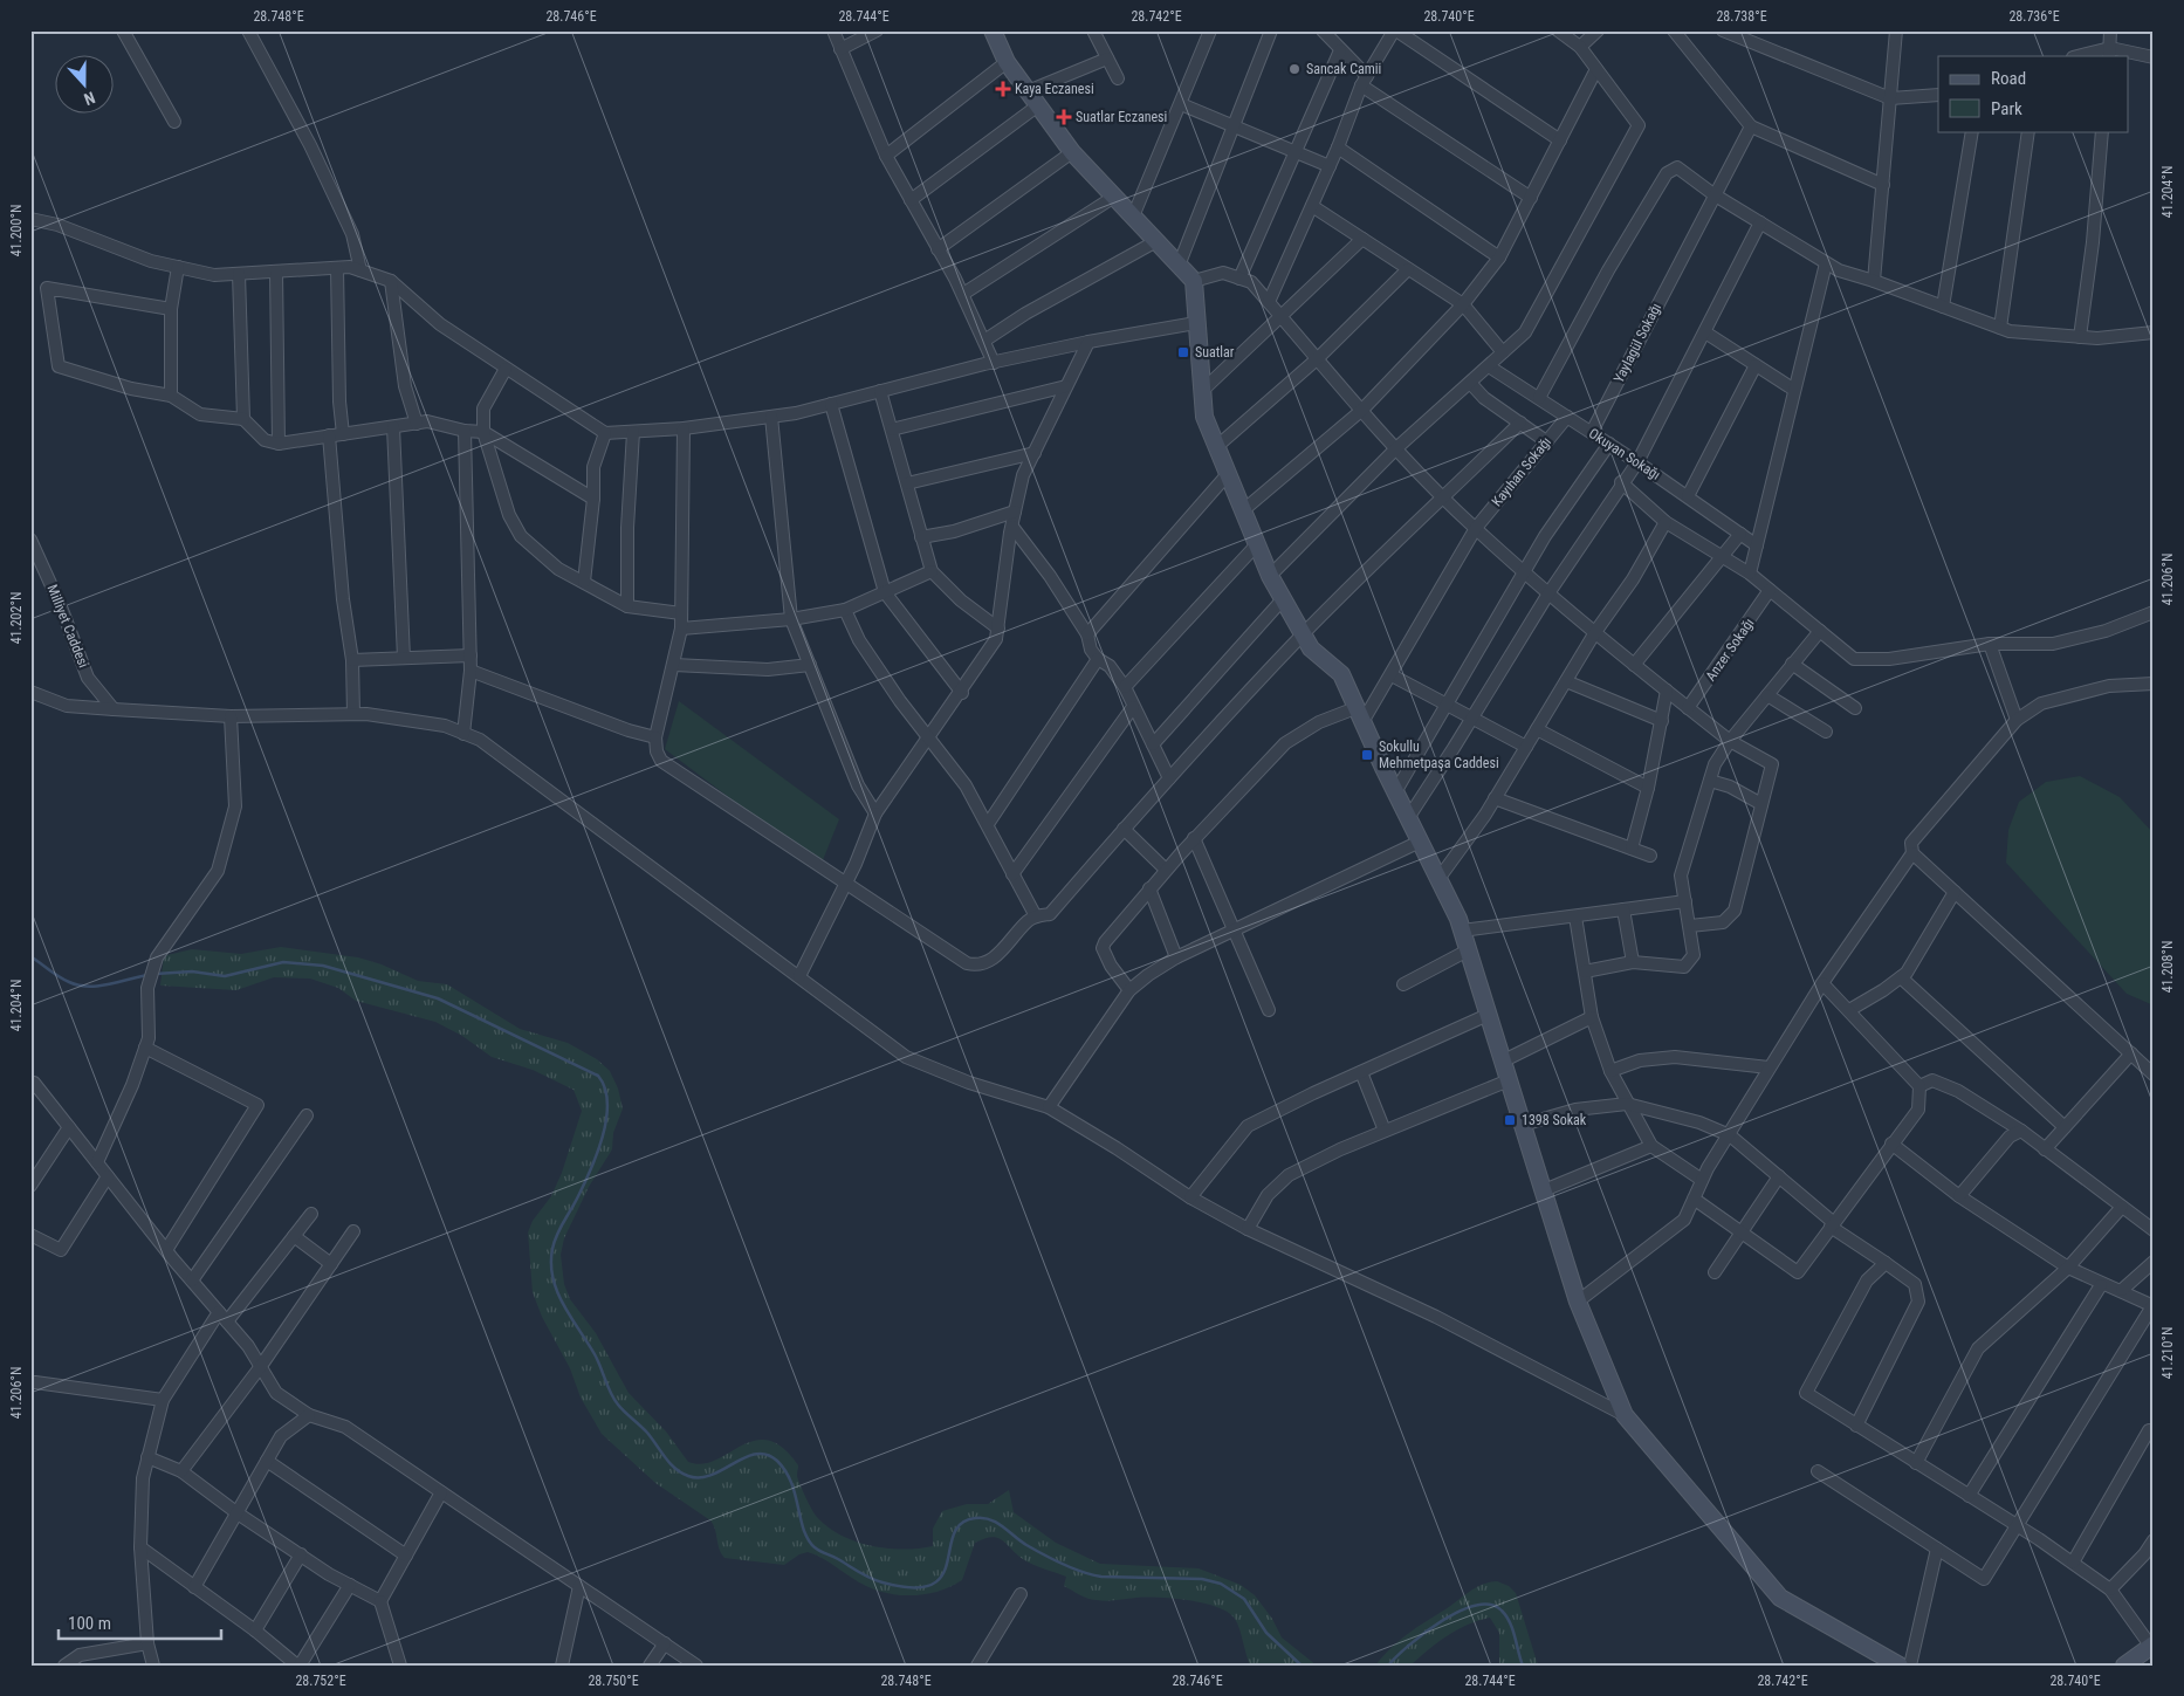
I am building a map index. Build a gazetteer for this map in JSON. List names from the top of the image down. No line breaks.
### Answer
{"streets":{"street":["Yaylagül Sokağı","Okuyan Sokağı","Kayıhan Sokağı","Milliyet Caddesi","Anzer Sokağı"]},"crossings":[["Yaylagül Sokağı","Okuyan Sokağı"],["Okuyan Sokağı","Kayıhan Sokağı"]],"places":{"other":["Sancak Camii"],"health":["Kaya Eczanesi","Suatlar Eczanesi"],"transit":["Suatlar","Sokullu Mehmetpaşa Caddesi","1398 Sokak"]},"legend":["Road","Park"],"scale_bar":"100 m","north":"bottom","coordinates":["28.748°E","28.746°E","28.744°E","28.742°E","28.740°E","28.738°E","28.736°E","41.204°N","41.200°N","41.206°N","41.202°N","41.208°N","41.210°N","28.752°E","28.750°E"]}
